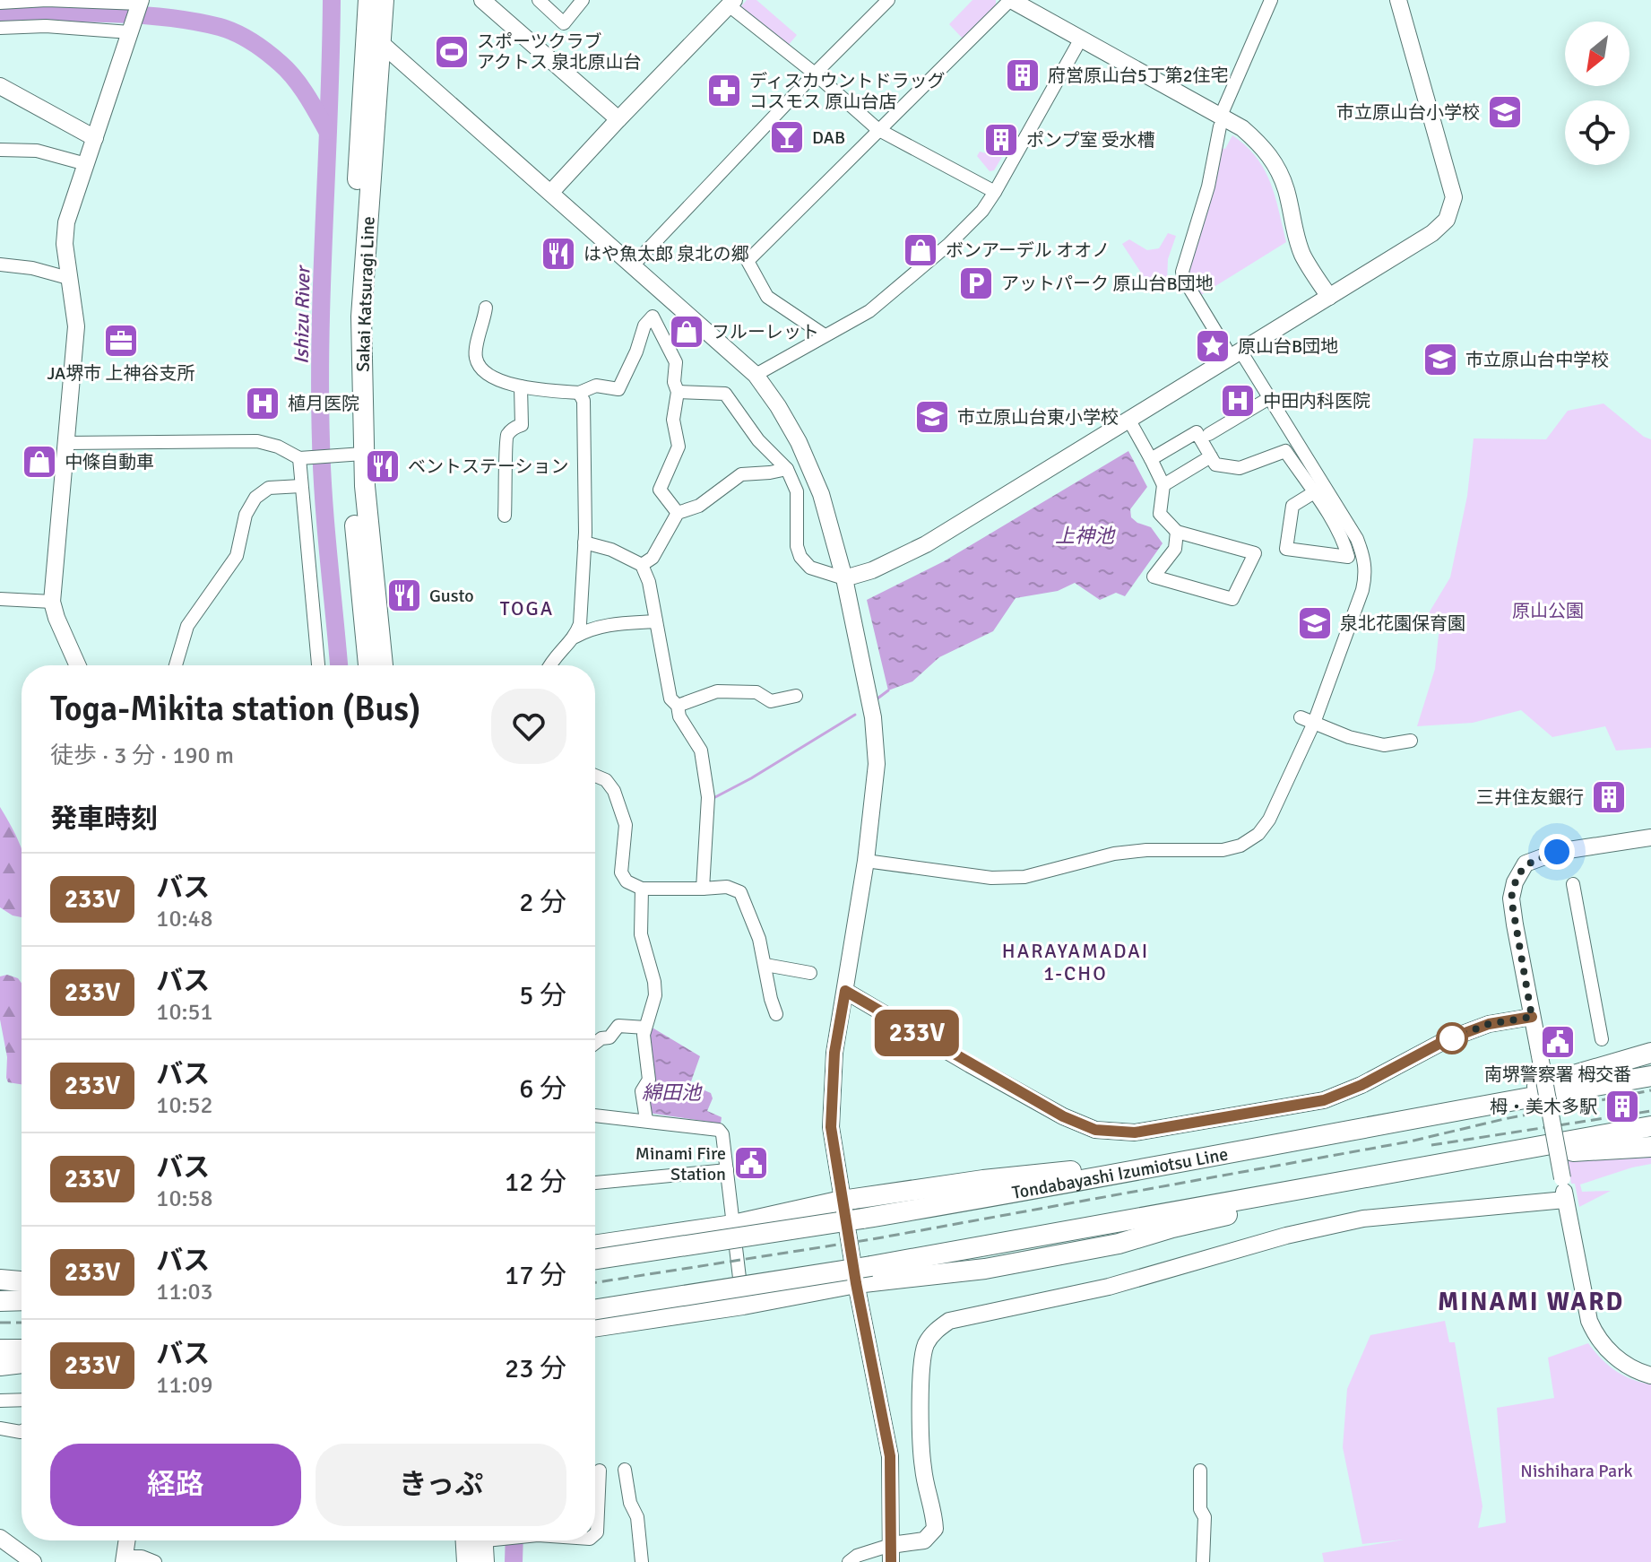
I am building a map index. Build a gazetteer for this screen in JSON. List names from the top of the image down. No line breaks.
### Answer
{"streets":{"main road":["Sakai Katsuragi Line","Tondabayashi Izumiotsu Line"]},"districts":["TOGA","HARAYAMADAI 1-CHO","MINAMI WARD"],"water":["Ishizu River","上神池","綿田池"],"parks":["原山公園","Nishihara Park"],"places":{"sports":["スポーツクラブ アクトス 泉北原山台"],"building":["府営原山台5丁第2住宅","ポンプ室 受水槽","三井住友銀行","栂・美木多駅"],"pharmacy":["ディスカウントドラッグ コスモス 原山台店"],"school or university":["市立原山台小学校","市立原山台中学校","市立原山台東小学校","泉北花園保育園"],"bar":["DAB"],"shop":["ボンアーデル オオノ","フルーレット","中條自動車"],"restaurant":["はや魚太郎 泉北の郷","ベントステーション","Gusto"],"parking":["アットパーク 原山台B団地"],"office":["JA堺市 上神谷支所"],"place":["原山台B団地"],"hospital":["中田内科医院","植月医院"],"public building":["南堺警察署 栂交番","Minami Fire Station"]},"lines":["bus line 233V"],"north":"bottom left","page":{"on_map":"233V","heading":[["Toga-Mikita station (Bus)","徒歩 · 3 分 · 190 m"],"発車時刻"],"list":[{"mark":"233V","name":"バス","note":"10:48","value":"2 分"},{"mark":"233V","name":"バス","note":"10:51","value":"5 分"},{"mark":"233V","name":"バス","note":"10:52","value":"6 分"},{"mark":"233V","name":"バス","note":"10:58","value":"12 分"},{"mark":"233V","name":"バス","note":"11:03","value":"17 分"},{"mark":"233V","name":"バス","note":"11:09","value":"23 分"}],"buttons":["経路","きっぷ"]}}
